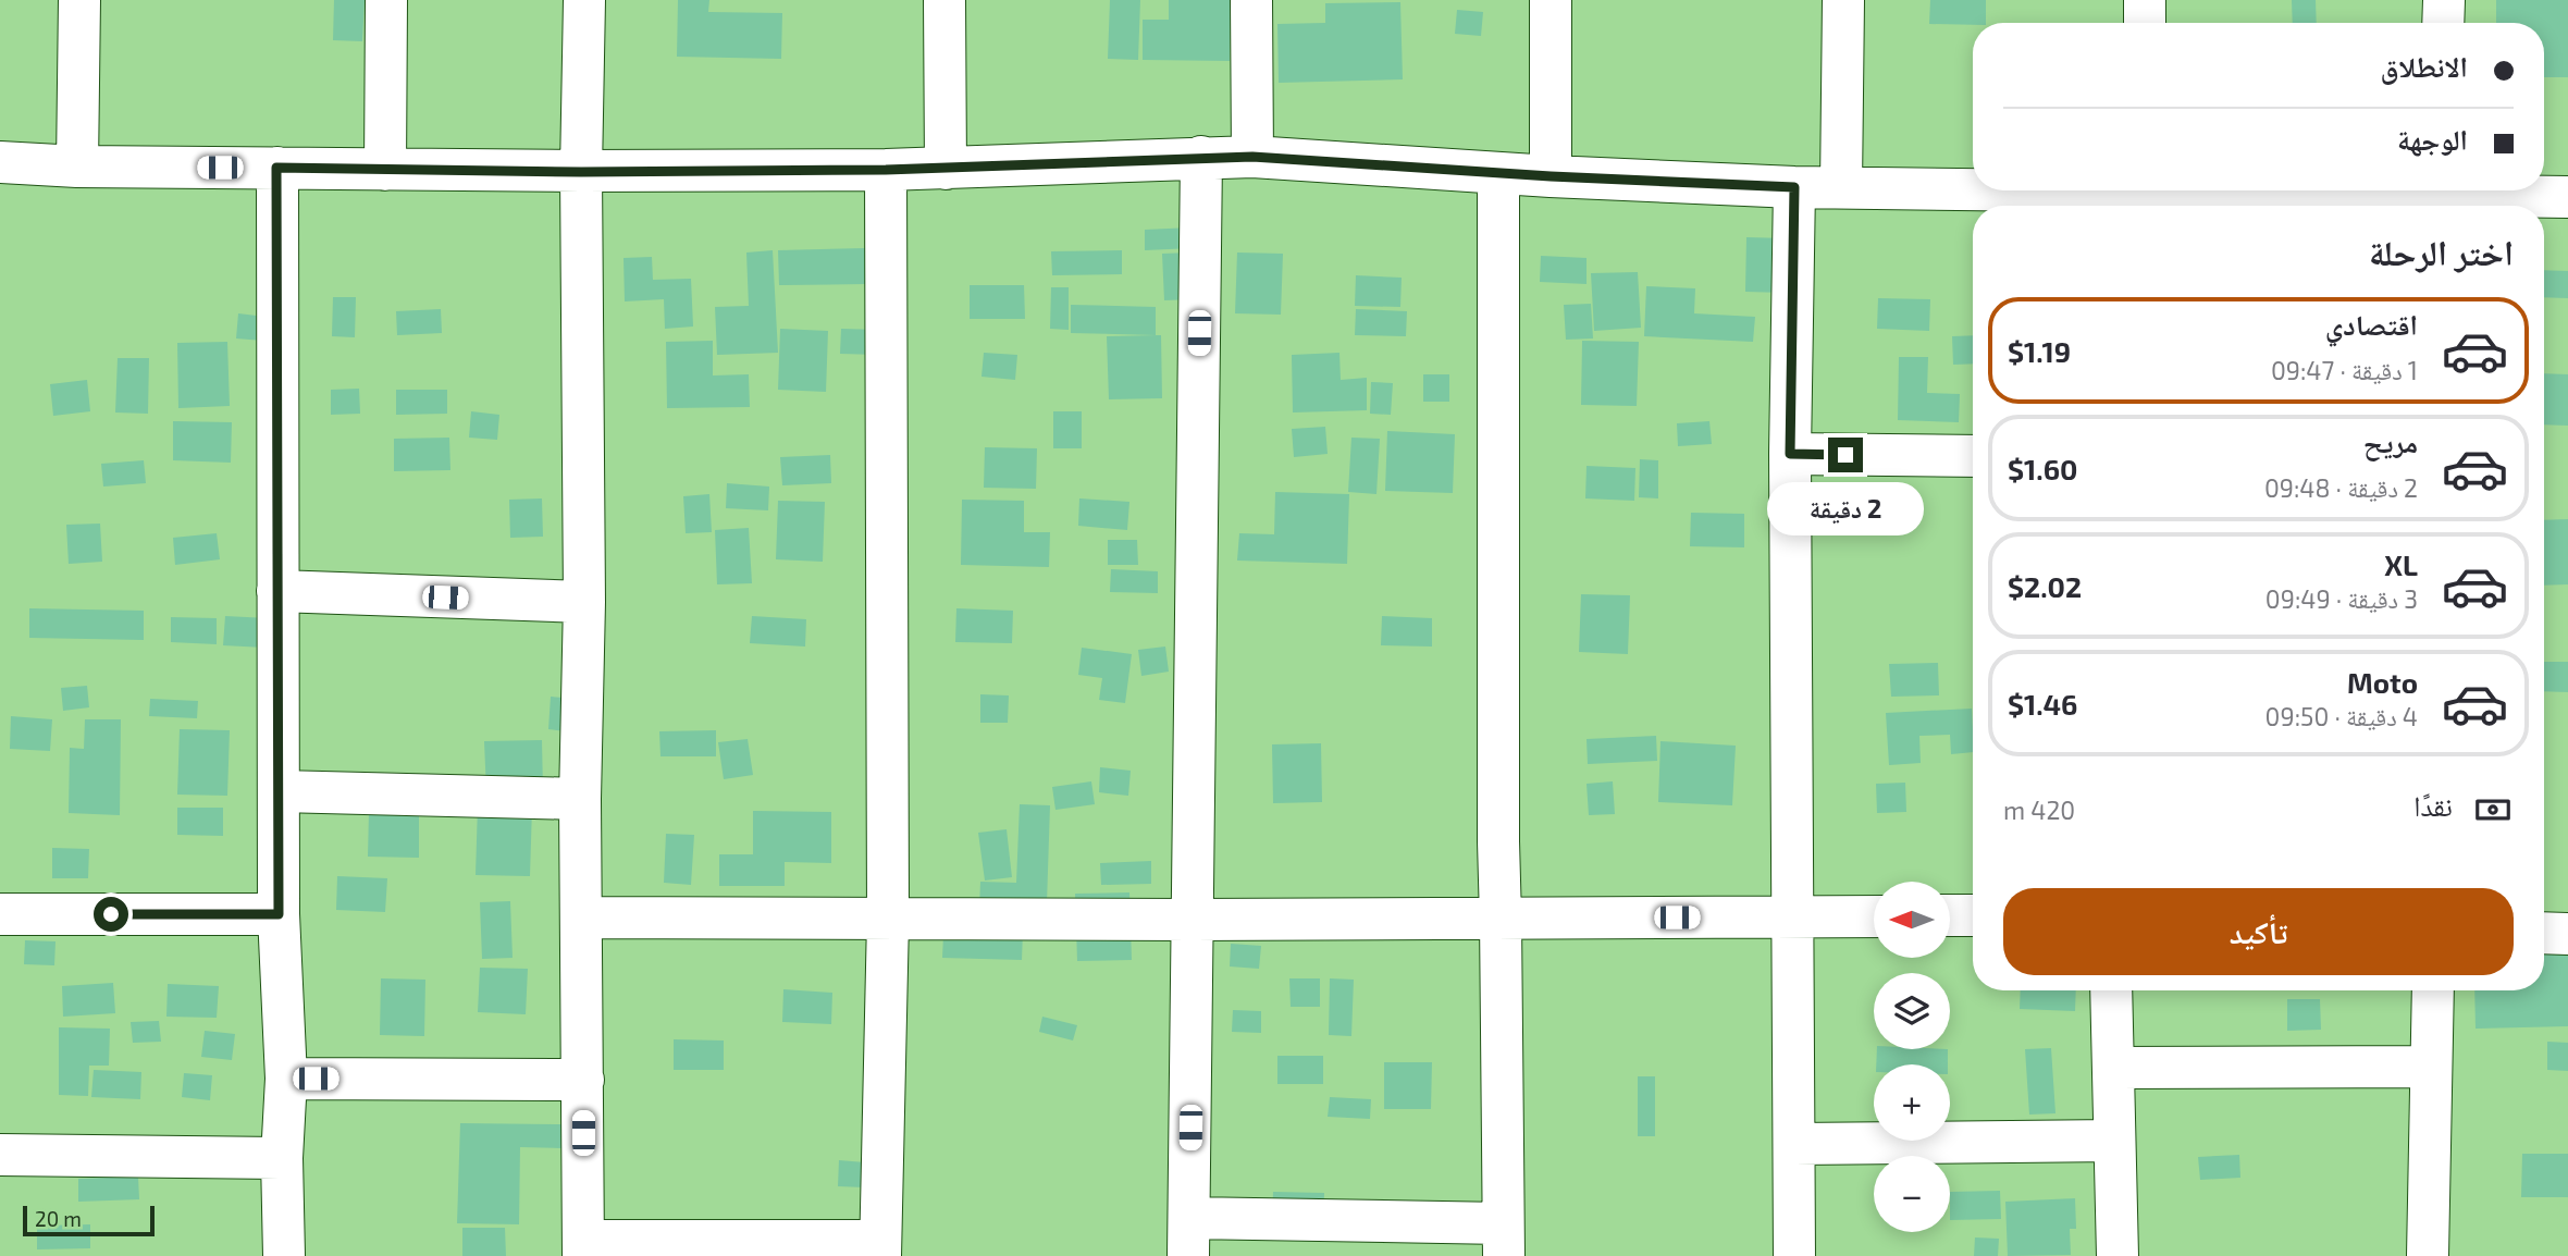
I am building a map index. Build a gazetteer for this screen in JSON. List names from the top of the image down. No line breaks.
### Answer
{"scale_bar":"20 m","north":"left","page":{"banner":["الانطلاق","الوجهة"],"heading":"اختر الرحلة","list":[{"name":"اقتصادي","note":"1 دقيقة · 09:47","value":"$1.19"},{"name":"مريح","note":"2 دقيقة · 09:48","value":"$1.60"},{"name":"XL","note":"3 دقيقة · 09:49","value":"$2.02"},{"name":"Moto","note":"4 دقيقة · 09:50","value":"$1.46"}],"bubble":"2 دقيقة","pay":["نقدًا","420 m"],"buttons":"تأكيد","map_buttons":["+","−"],"scale":"20 m"}}
